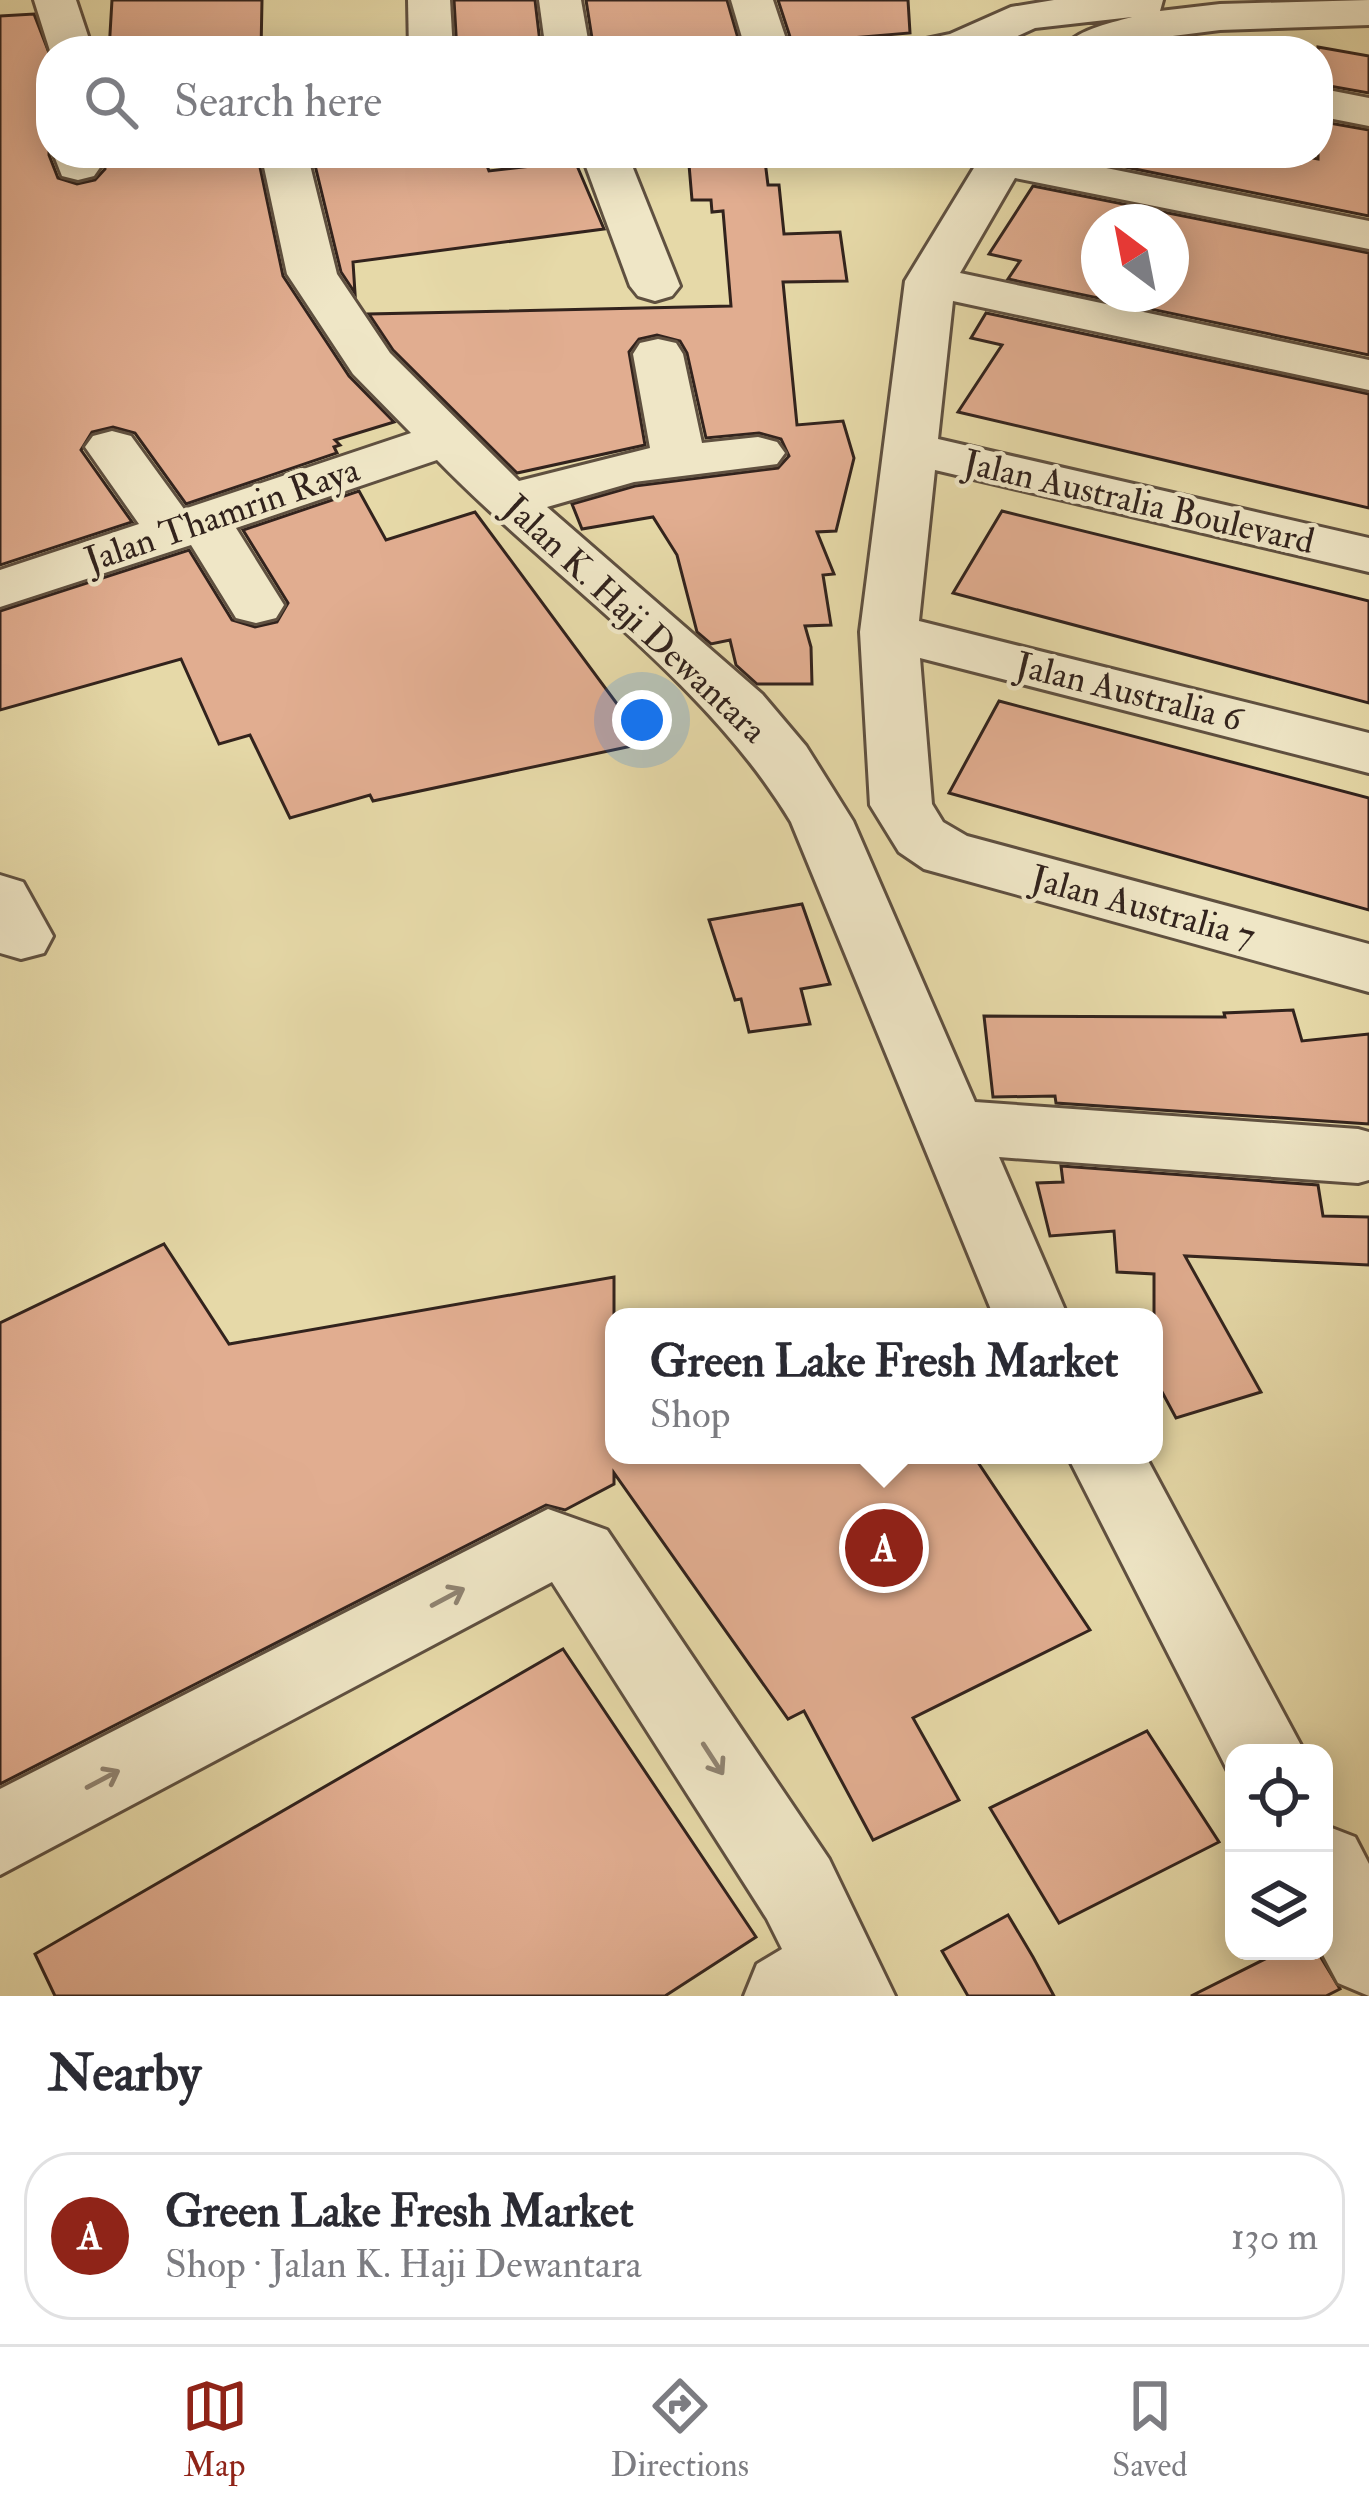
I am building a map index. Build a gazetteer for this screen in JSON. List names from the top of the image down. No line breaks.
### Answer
{"streets":{"street":["Jalan Australia Boulevard","Jalan Thamrin Raya","Jalan K. Haji Dewantara","Jalan Australia 6","Jalan Australia 7"]},"crossings":[["Jalan Thamrin Raya","Jalan K. Haji Dewantara"],["Jalan Australia 6","Jalan Australia 7"]],"north":"top left","page":{"search":"Search here","popup":["Green Lake Fresh Market","Shop"],"pins":"A","heading":"Nearby","list":[{"mark":"A","name":"Green Lake Fresh Market","note":"Shop · Jalan K. Haji Dewantara","value":"130 m"}],"nav":["Map","Directions","Saved"]}}
